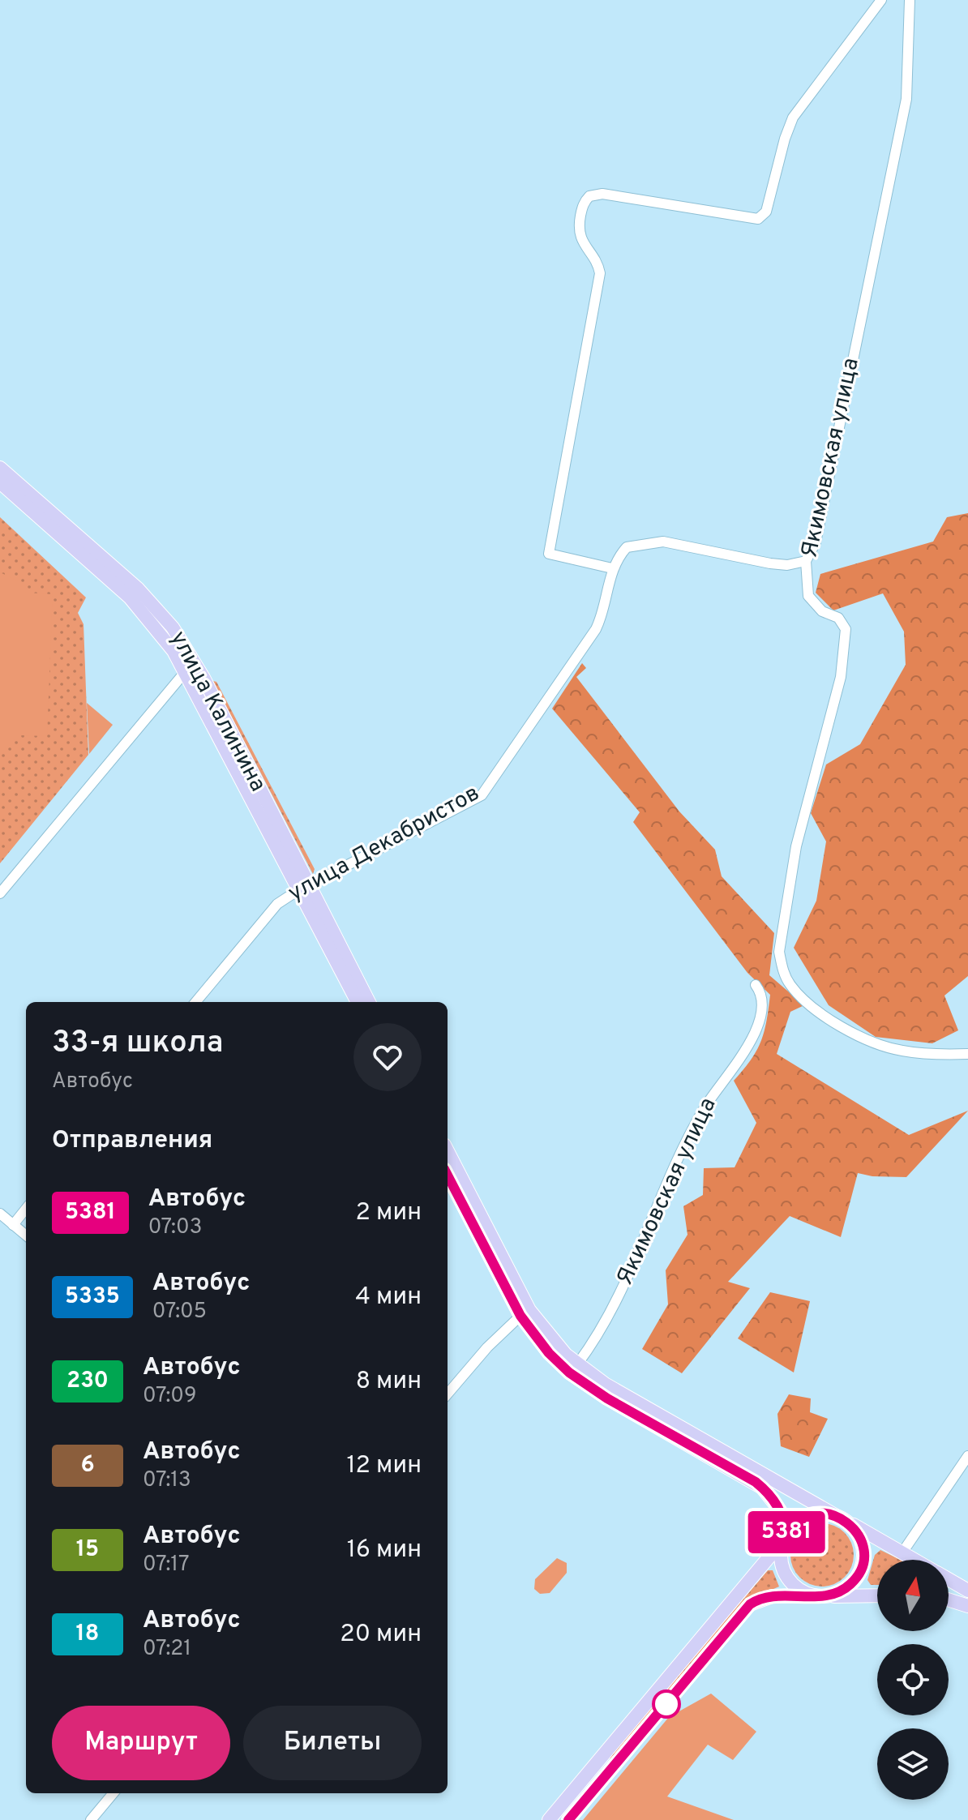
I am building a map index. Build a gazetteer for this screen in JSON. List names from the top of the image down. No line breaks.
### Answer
{"streets":{"main road":["улица Калинина"],"street":["Якимовская улица","улица Декабристов"]},"crossings":[["улица Калинина","улица Декабристов"]],"lines":["bus line 5381"],"north":"top","page":{"on_map":"5381","heading":[["33-я школа","Автобус"],"Отправления"],"list":[{"mark":"5381","name":"Автобус","note":"07:03","value":"2 мин"},{"mark":"5335","name":"Автобус","note":"07:05","value":"4 мин"},{"mark":"230","name":"Автобус","note":"07:09","value":"8 мин"},{"mark":"6","name":"Автобус","note":"07:13","value":"12 мин"},{"mark":"15","name":"Автобус","note":"07:17","value":"16 мин"},{"mark":"18","name":"Автобус","note":"07:21","value":"20 мин"}],"buttons":["Маршрут","Билеты"]}}
